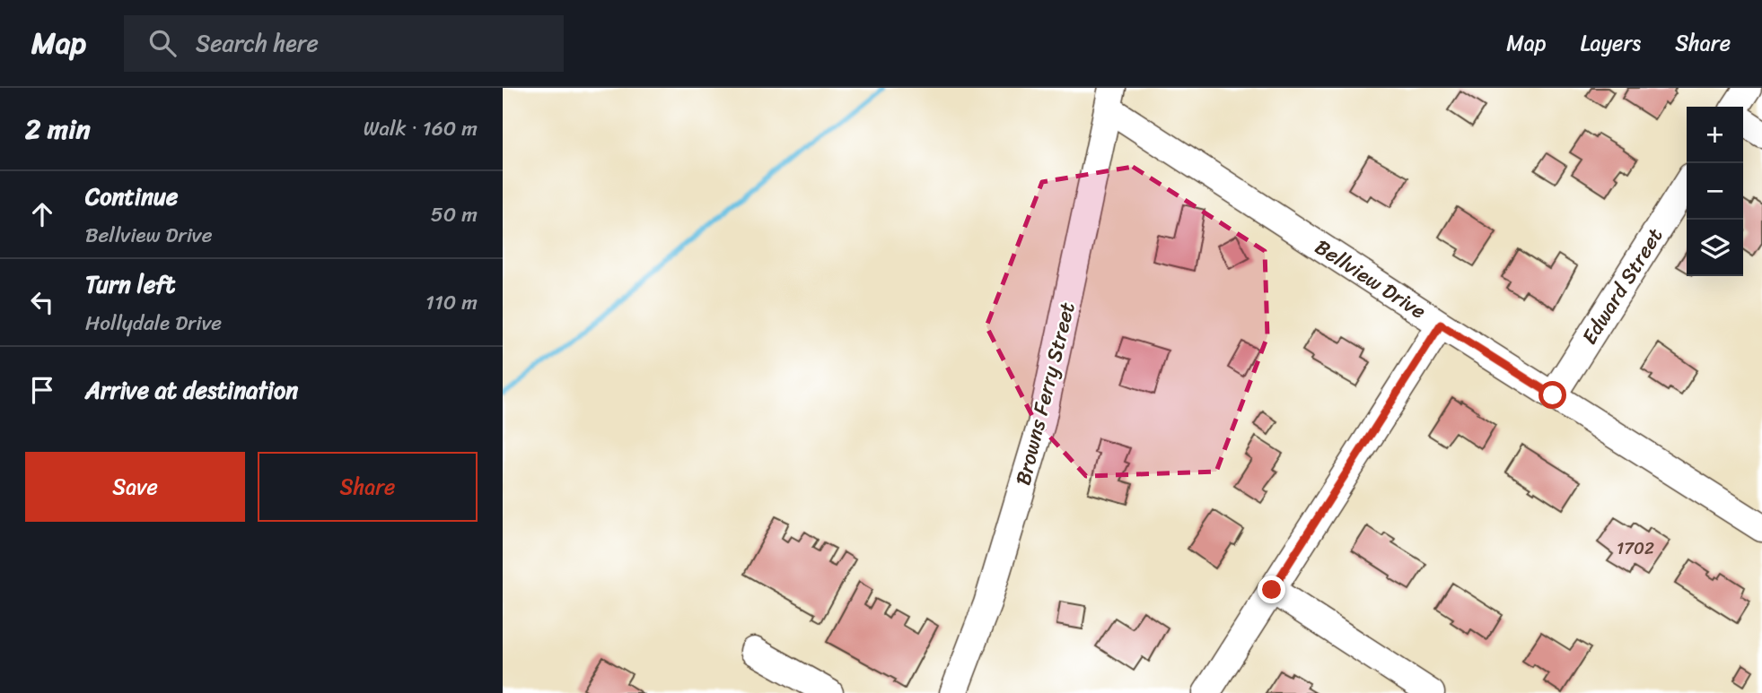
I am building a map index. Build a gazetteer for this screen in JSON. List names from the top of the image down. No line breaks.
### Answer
{"streets":{"street":["Bellview Drive","Edward Street","Browns Ferry Street"]},"crossings":[["Bellview Drive","Edward Street"],["Bellview Drive","Browns Ferry Street"]],"house_numbers":["1702"],"page":{"header":"Map","search":"Search here","nav":["Map","Layers","Share"],"heading":["2 min","Walk · 160 m"],"map_buttons":["+","−"],"list":[["Continue","Bellview Drive","50 m"],["Turn left","Hollydale Drive","110 m"],"Arrive at destination"],"buttons":["Save","Share"]}}
